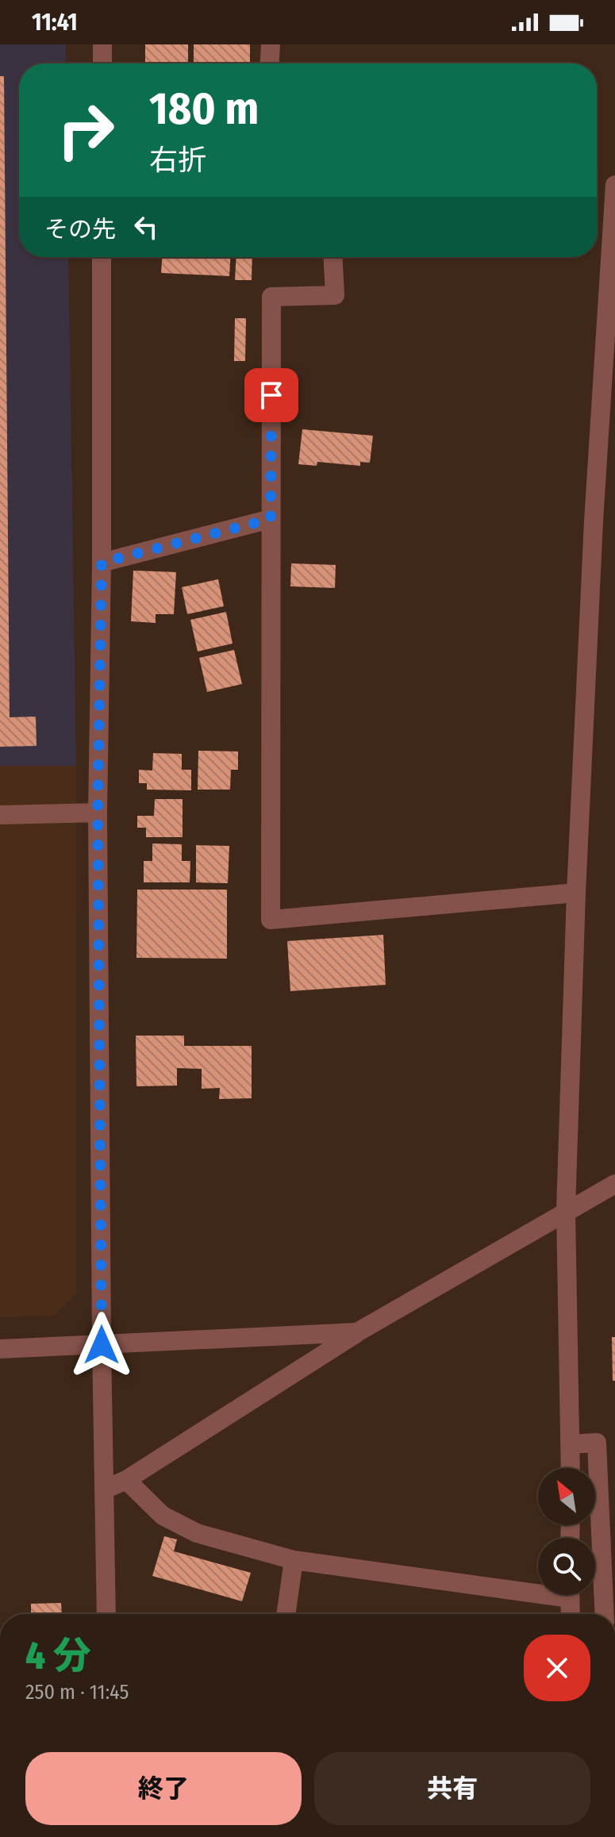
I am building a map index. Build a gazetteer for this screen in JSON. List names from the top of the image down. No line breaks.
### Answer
{"north":"top left","page":{"status":"11:41","turn":["180 m","右折"],"then":"その先","heading":["4 分","250 m · 11:45"],"buttons":["終了","共有"]}}
